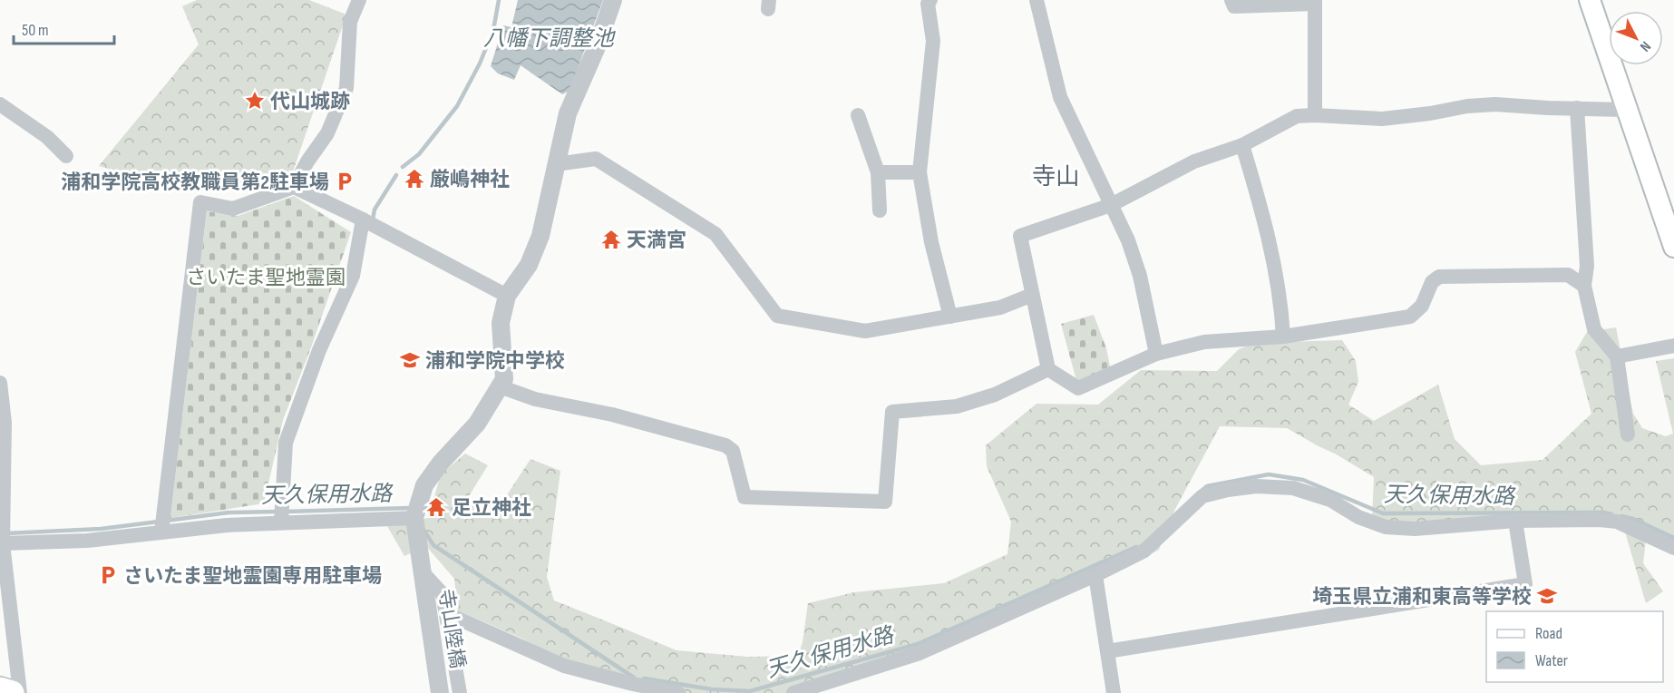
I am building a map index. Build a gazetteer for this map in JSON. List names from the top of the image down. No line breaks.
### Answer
{"streets":{"street":["寺山陸橋"]},"districts":["寺山"],"water":["八幡下調整池","天久保用水路"],"parks":["さいたま聖地霊園"],"places":{"place":["代山城跡"],"temple":["厳嶋神社","天満宮","足立神社"],"parking":["浦和学院高校教職員第2駐車場","さいたま聖地霊園専用駐車場"],"school or university":["浦和学院中学校","埼玉県立浦和東高等学校"]},"legend":["Road","Water"],"scale_bar":"50 m","north":"bottom right"}
